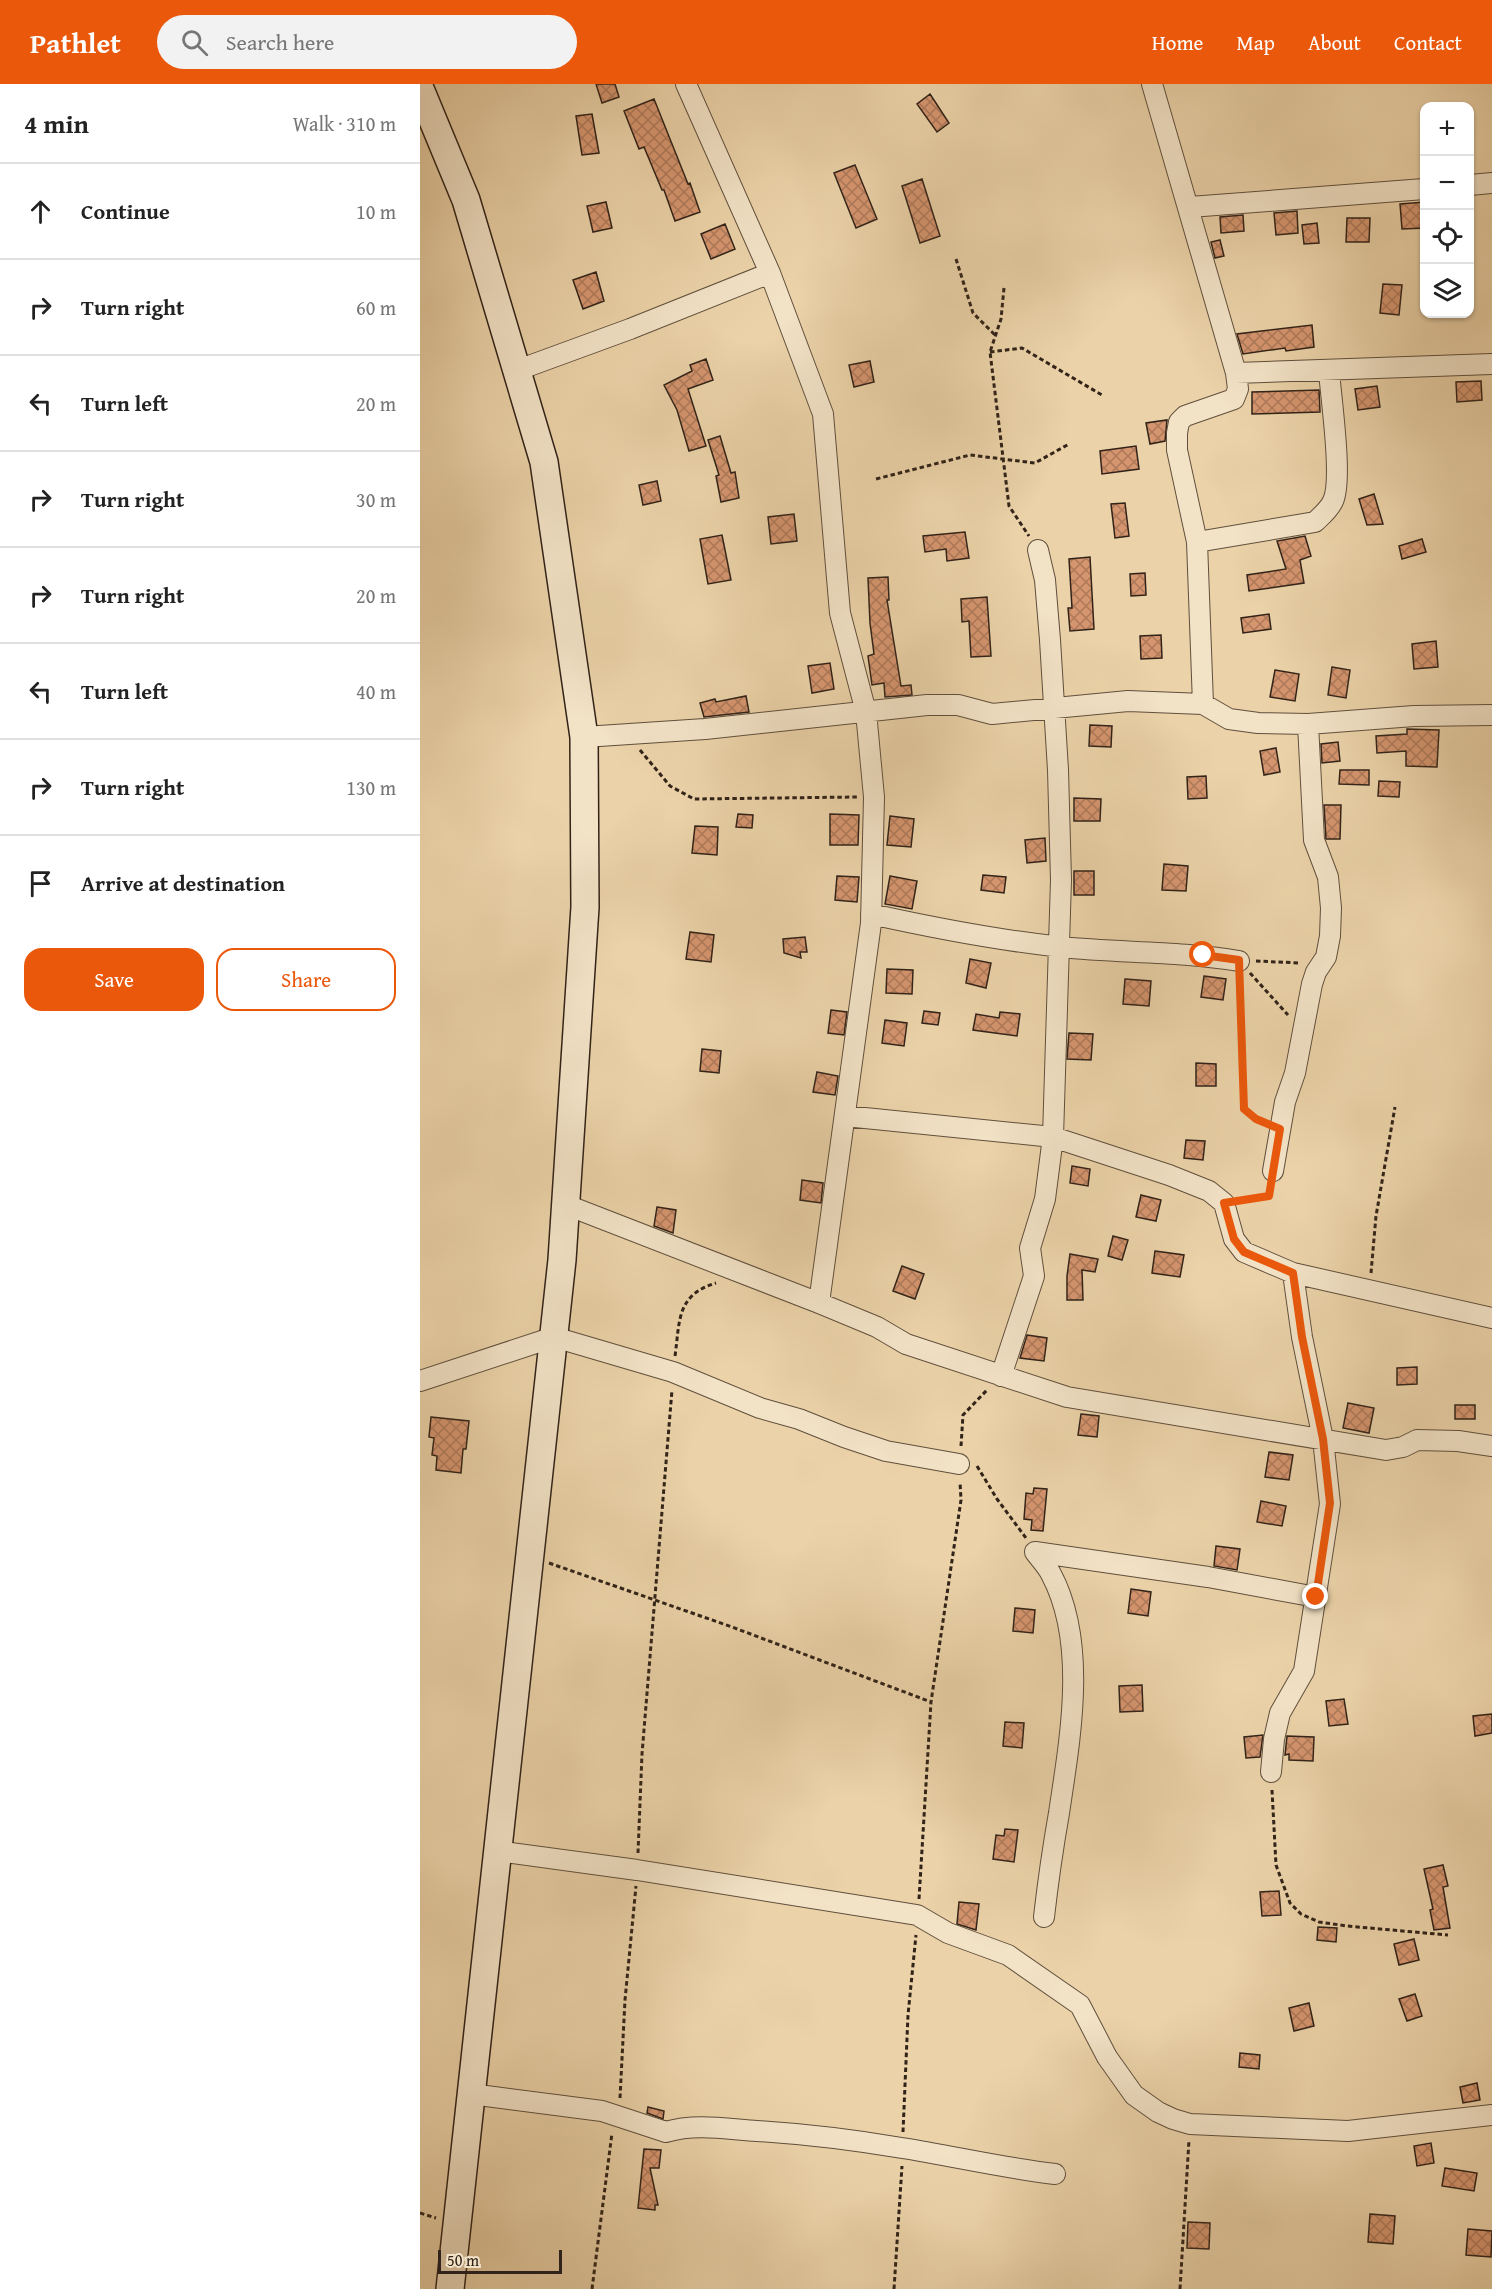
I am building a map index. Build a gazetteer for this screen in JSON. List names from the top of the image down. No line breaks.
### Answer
{"scale_bar":"50 m","page":{"header":"Pathlet","search":"Search here","nav":["Home","Map","About","Contact"],"heading":["4 min","Walk · 310 m"],"map_buttons":["+","−"],"list":[["Continue","10 m"],["Turn right","60 m"],["Turn left","20 m"],["Turn right","30 m"],["Turn right","20 m"],["Turn left","40 m"],["Turn right","130 m"],"Arrive at destination"],"buttons":["Save","Share"],"scale":"50 m"}}
